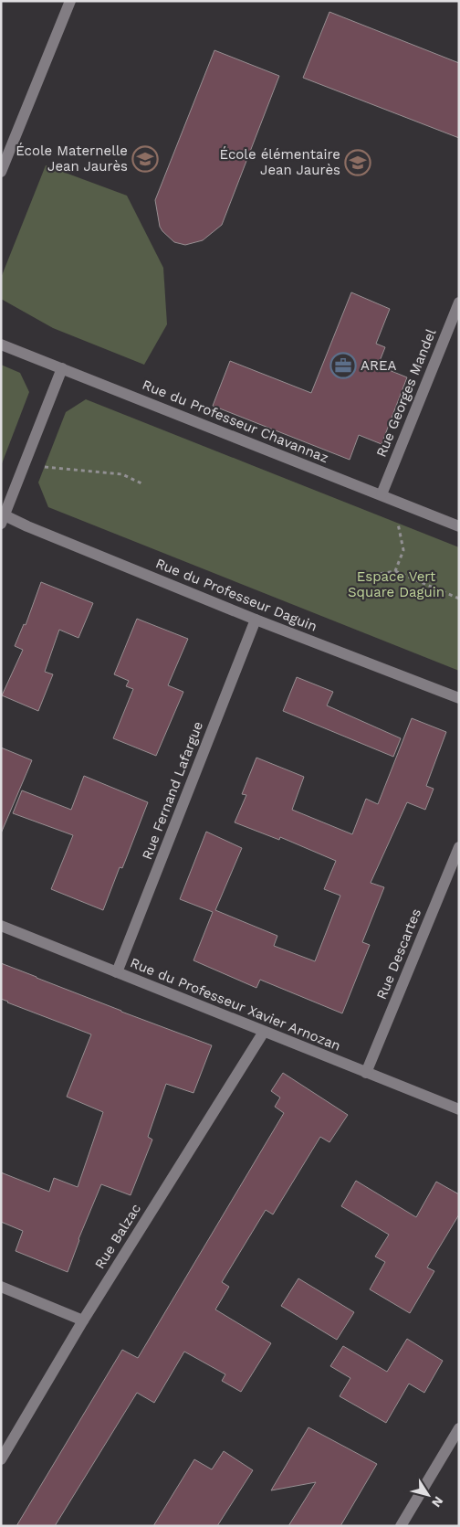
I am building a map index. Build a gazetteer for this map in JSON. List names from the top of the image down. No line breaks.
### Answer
{"streets":{"street":["Rue Georges Mandel","Rue du Professeur Chavannaz","Rue du Professeur Daguin","Rue Fernand Lafargue","Rue Descartes","Rue du Professeur Xavier Arnozan","Rue Balzac"]},"crossings":[["Rue Georges Mandel","Rue du Professeur Chavannaz"],["Rue du Professeur Daguin","Rue Fernand Lafargue"],["Rue Fernand Lafargue","Rue du Professeur Xavier Arnozan"],["Rue Descartes","Rue du Professeur Xavier Arnozan"],["Rue du Professeur Xavier Arnozan","Rue Balzac"]],"parks":["Espace Vert Square Daguin"],"places":{"school or university":["École Maternelle Jean Jaurès","École élémentaire Jean Jaurès"],"office":["AREA"]},"north":"bottom right"}
